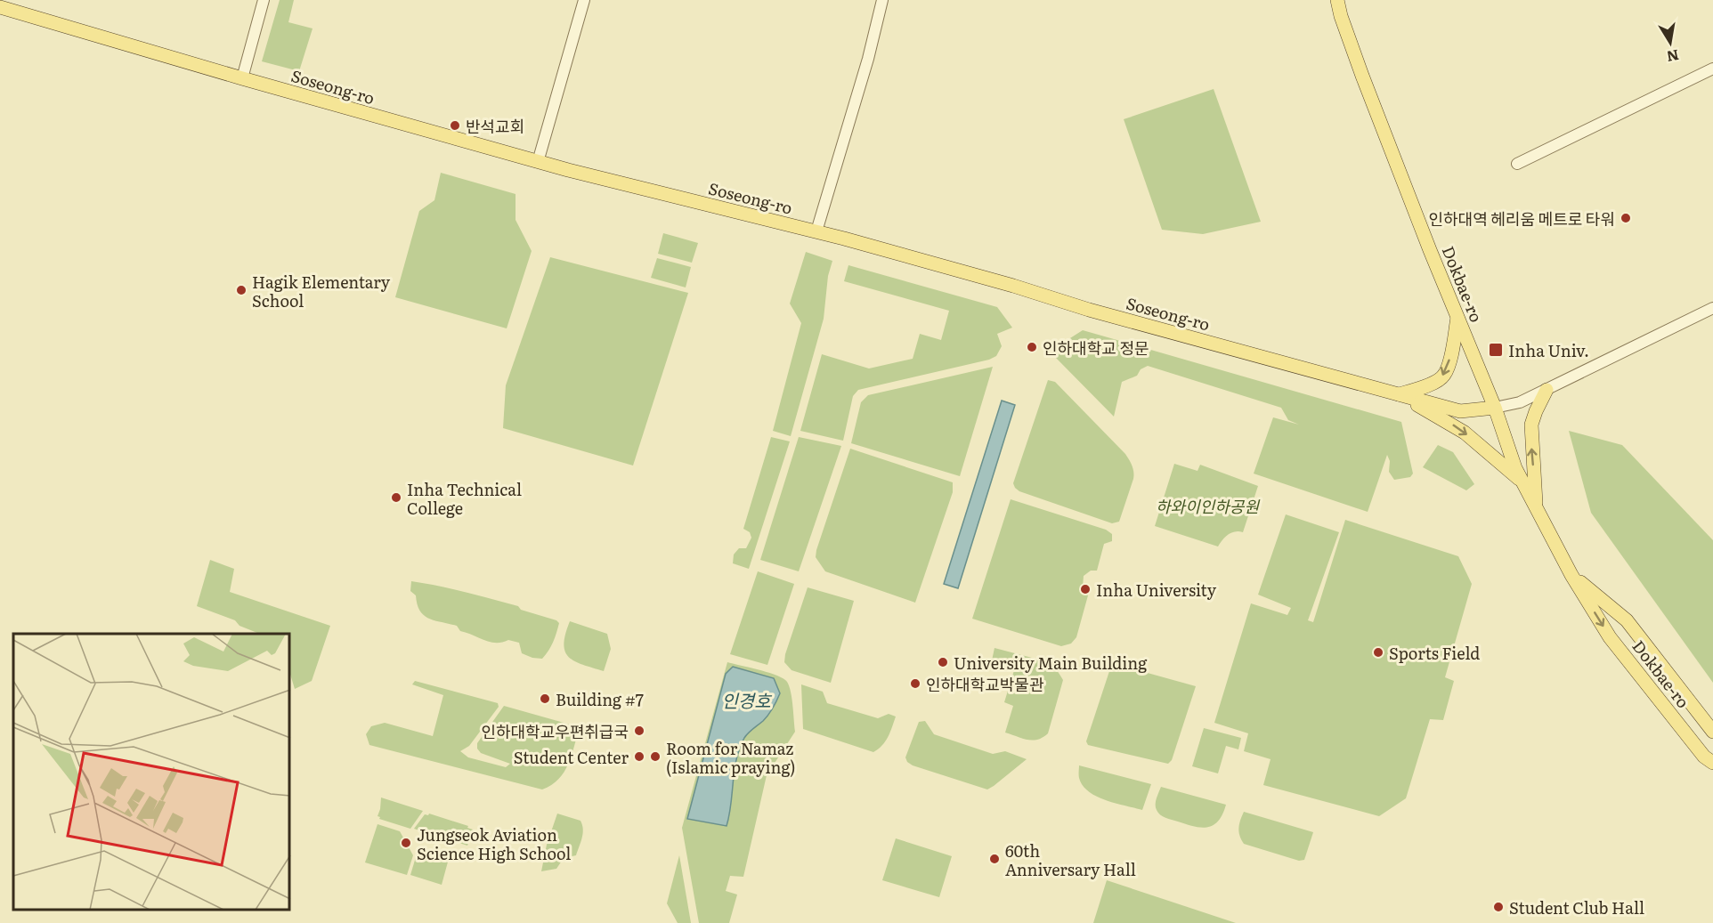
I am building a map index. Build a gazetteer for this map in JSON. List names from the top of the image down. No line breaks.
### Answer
{"streets":{"main road":["Soseong-ro","Dokbae-ro"]},"crossings":[["Soseong-ro","Dokbae-ro"]],"water":["인경호"],"parks":["하와이인하공원"],"places":{"other":["반석교회","인하대역 헤리움 메트로 타워","Hagik Elementary School","인하대학교 정문","Inha Technical College","Inha University","Sports Field","University Main Building","인하대학교박물관","Building #7","인하대학교우편취급국","Student Center","Room for Namaz (Islamic praying)","Jungseok Aviation Science High School","60th Anniversary Hall","Student Club Hall"],"transit":["Inha Univ."]},"north":"bottom"}
